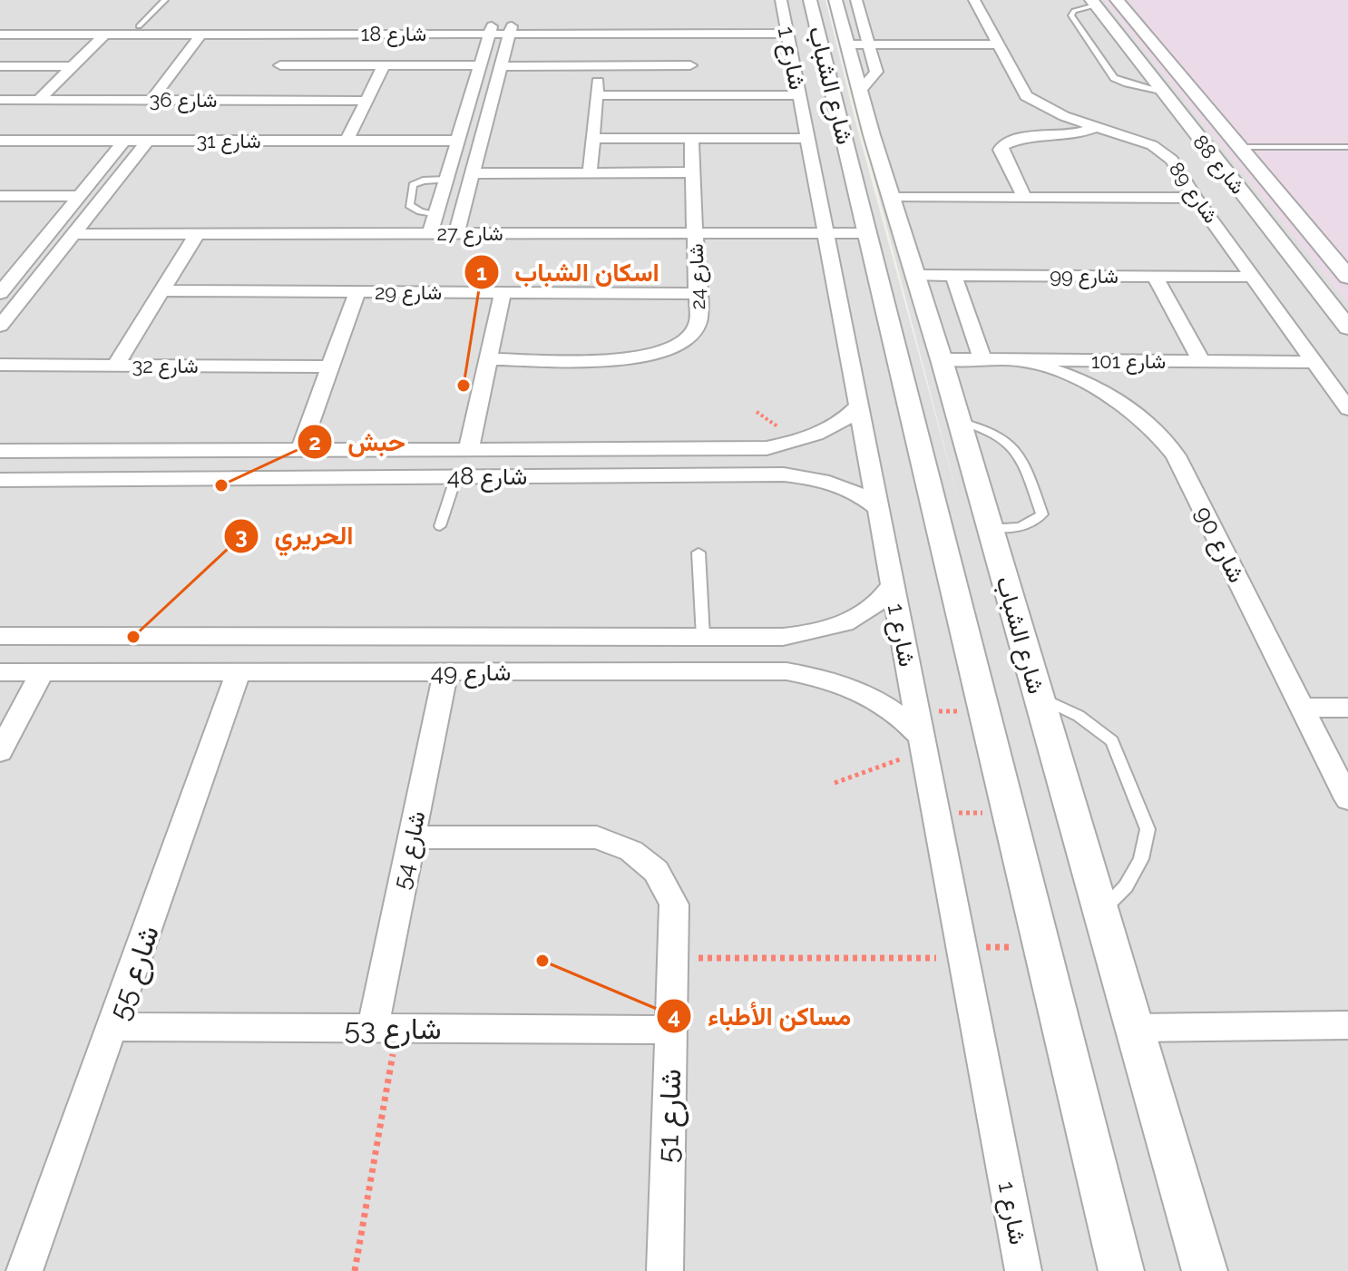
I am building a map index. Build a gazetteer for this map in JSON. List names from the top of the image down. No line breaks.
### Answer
{"streets":{"street":["شارع 18","شارع 1","شارع الشباب","شارع 36","شارع 31","شارع 88","شارع 89","شارع 27","شارع 99","شارع 24","شارع 29","شارع 101","شارع 32","شارع 48","شارع 90","شارع 49","شارع 54","شارع 55","شارع 53","شارع 51"]},"crossings":[["شارع 18","شارع 1"],["شارع 1","شارع 27"],["شارع 1","شارع 48"],["شارع 1","شارع 49"],["شارع الشباب","شارع 27"],["شارع الشباب","شارع 99"],["شارع الشباب","شارع 101"],["شارع 89","شارع 99"],["شارع 89","شارع 101"],["شارع 27","شارع 24"],["شارع 24","شارع 29"],["شارع 101","شارع 90"],["شارع 49","شارع 54"],["شارع 49","شارع 55"],["شارع 54","شارع 53"],["شارع 54","شارع 51"],["شارع 55","شارع 53"],["شارع 53","شارع 51"]],"places":["اسكان الشباب","حبش","الحريري","مساكن الأطباء"]}
